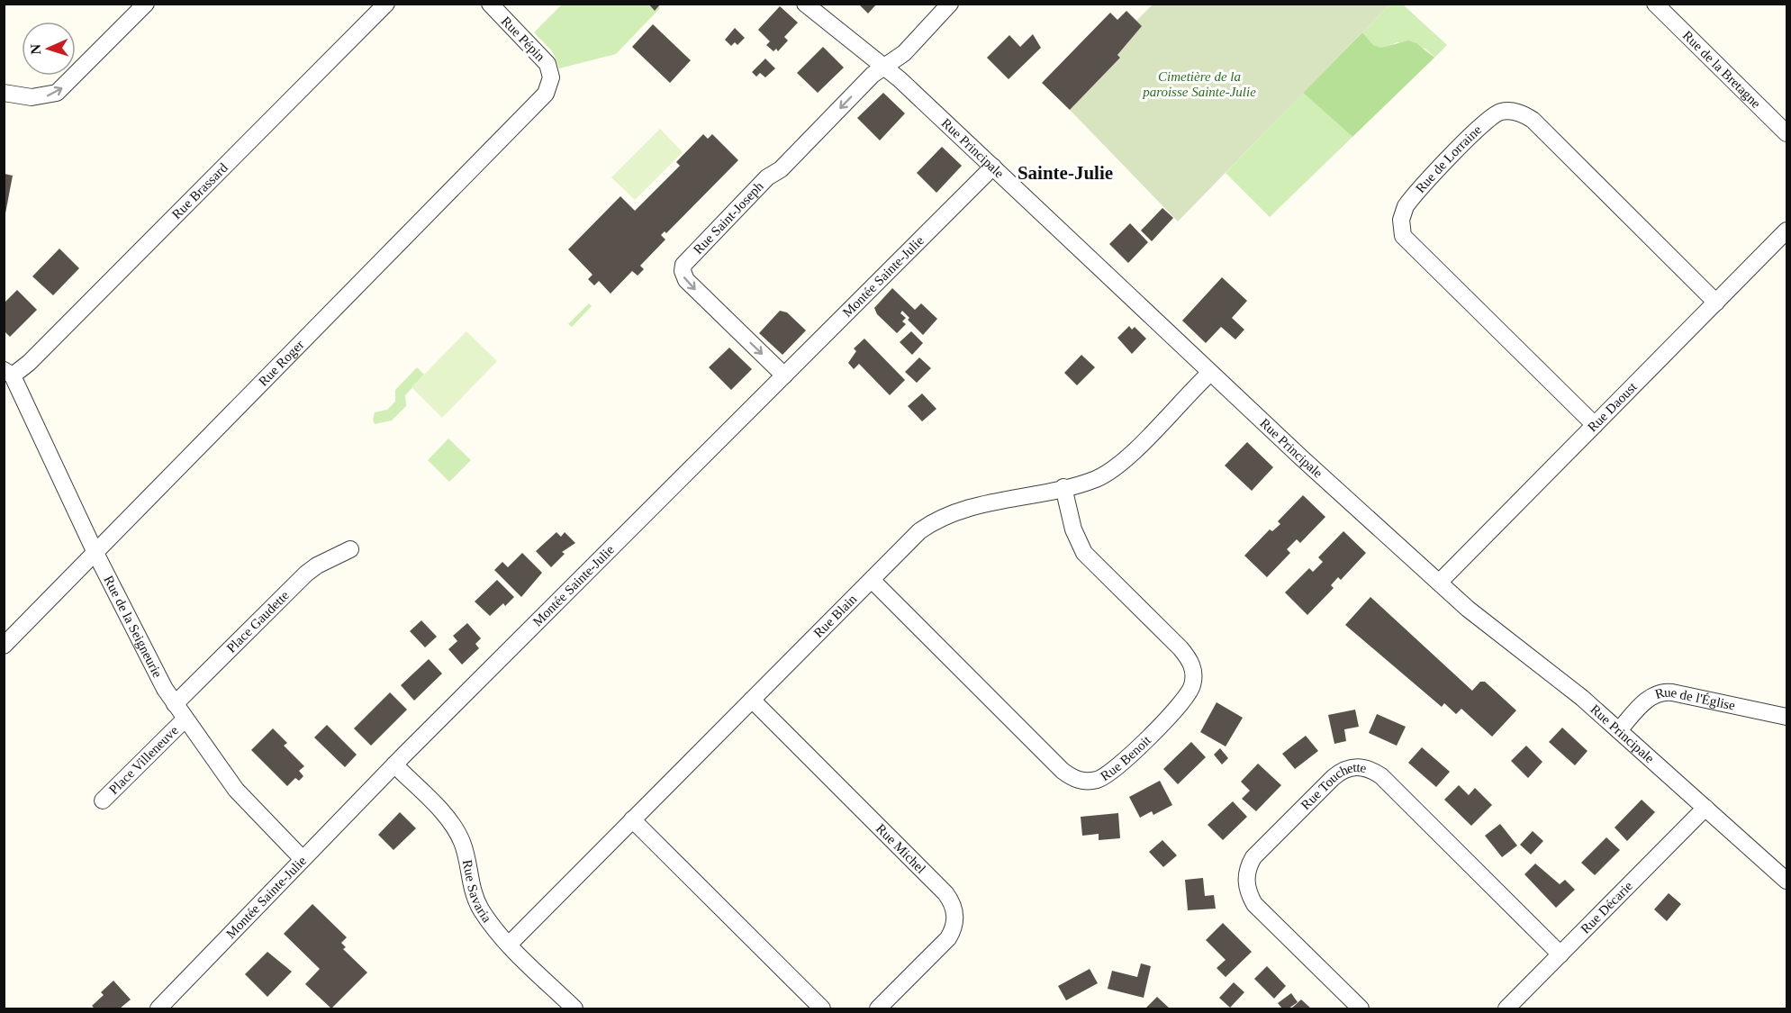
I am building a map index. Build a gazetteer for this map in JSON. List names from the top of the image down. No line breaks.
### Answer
{"streets":{"street":["Rue Pépin","Rue de la Bretagne","Rue Principale","Rue de Lorraine","Rue Brassard","Rue Saint-Joseph","Montée Sainte-Julie","Rue Roger","Rue Daoust","Rue Blain","Place Gaudette","Rue de la Seigneurie","Rue de l'Église","Rue Benoit","Place Villeneuve","Rue Touchette","Rue Michel","Rue Savaria","Rue Décarie"]},"crossings":[["Rue Pépin","Rue Roger"],["Rue Principale","Rue Saint-Joseph"],["Rue Principale","Montée Sainte-Julie"],["Rue Principale","Rue Daoust"],["Rue Principale","Rue Blain"],["Rue Principale","Rue de l'Église"],["Rue Principale","Rue Décarie"],["Rue de Lorraine","Rue Daoust"],["Rue Brassard","Rue de la Seigneurie"],["Rue Saint-Joseph","Montée Sainte-Julie"],["Montée Sainte-Julie","Rue de la Seigneurie"],["Montée Sainte-Julie","Rue Savaria"],["Rue Roger","Rue de la Seigneurie"],["Rue Blain","Rue Benoit"],["Rue Blain","Rue Michel"],["Rue Blain","Rue Savaria"],["Place Gaudette","Rue de la Seigneurie"],["Rue de la Seigneurie","Place Villeneuve"],["Rue Touchette","Rue Décarie"]],"districts":["Sainte-Julie"],"parks":["Cimetière de la paroisse Sainte-Julie"],"north":"left"}
